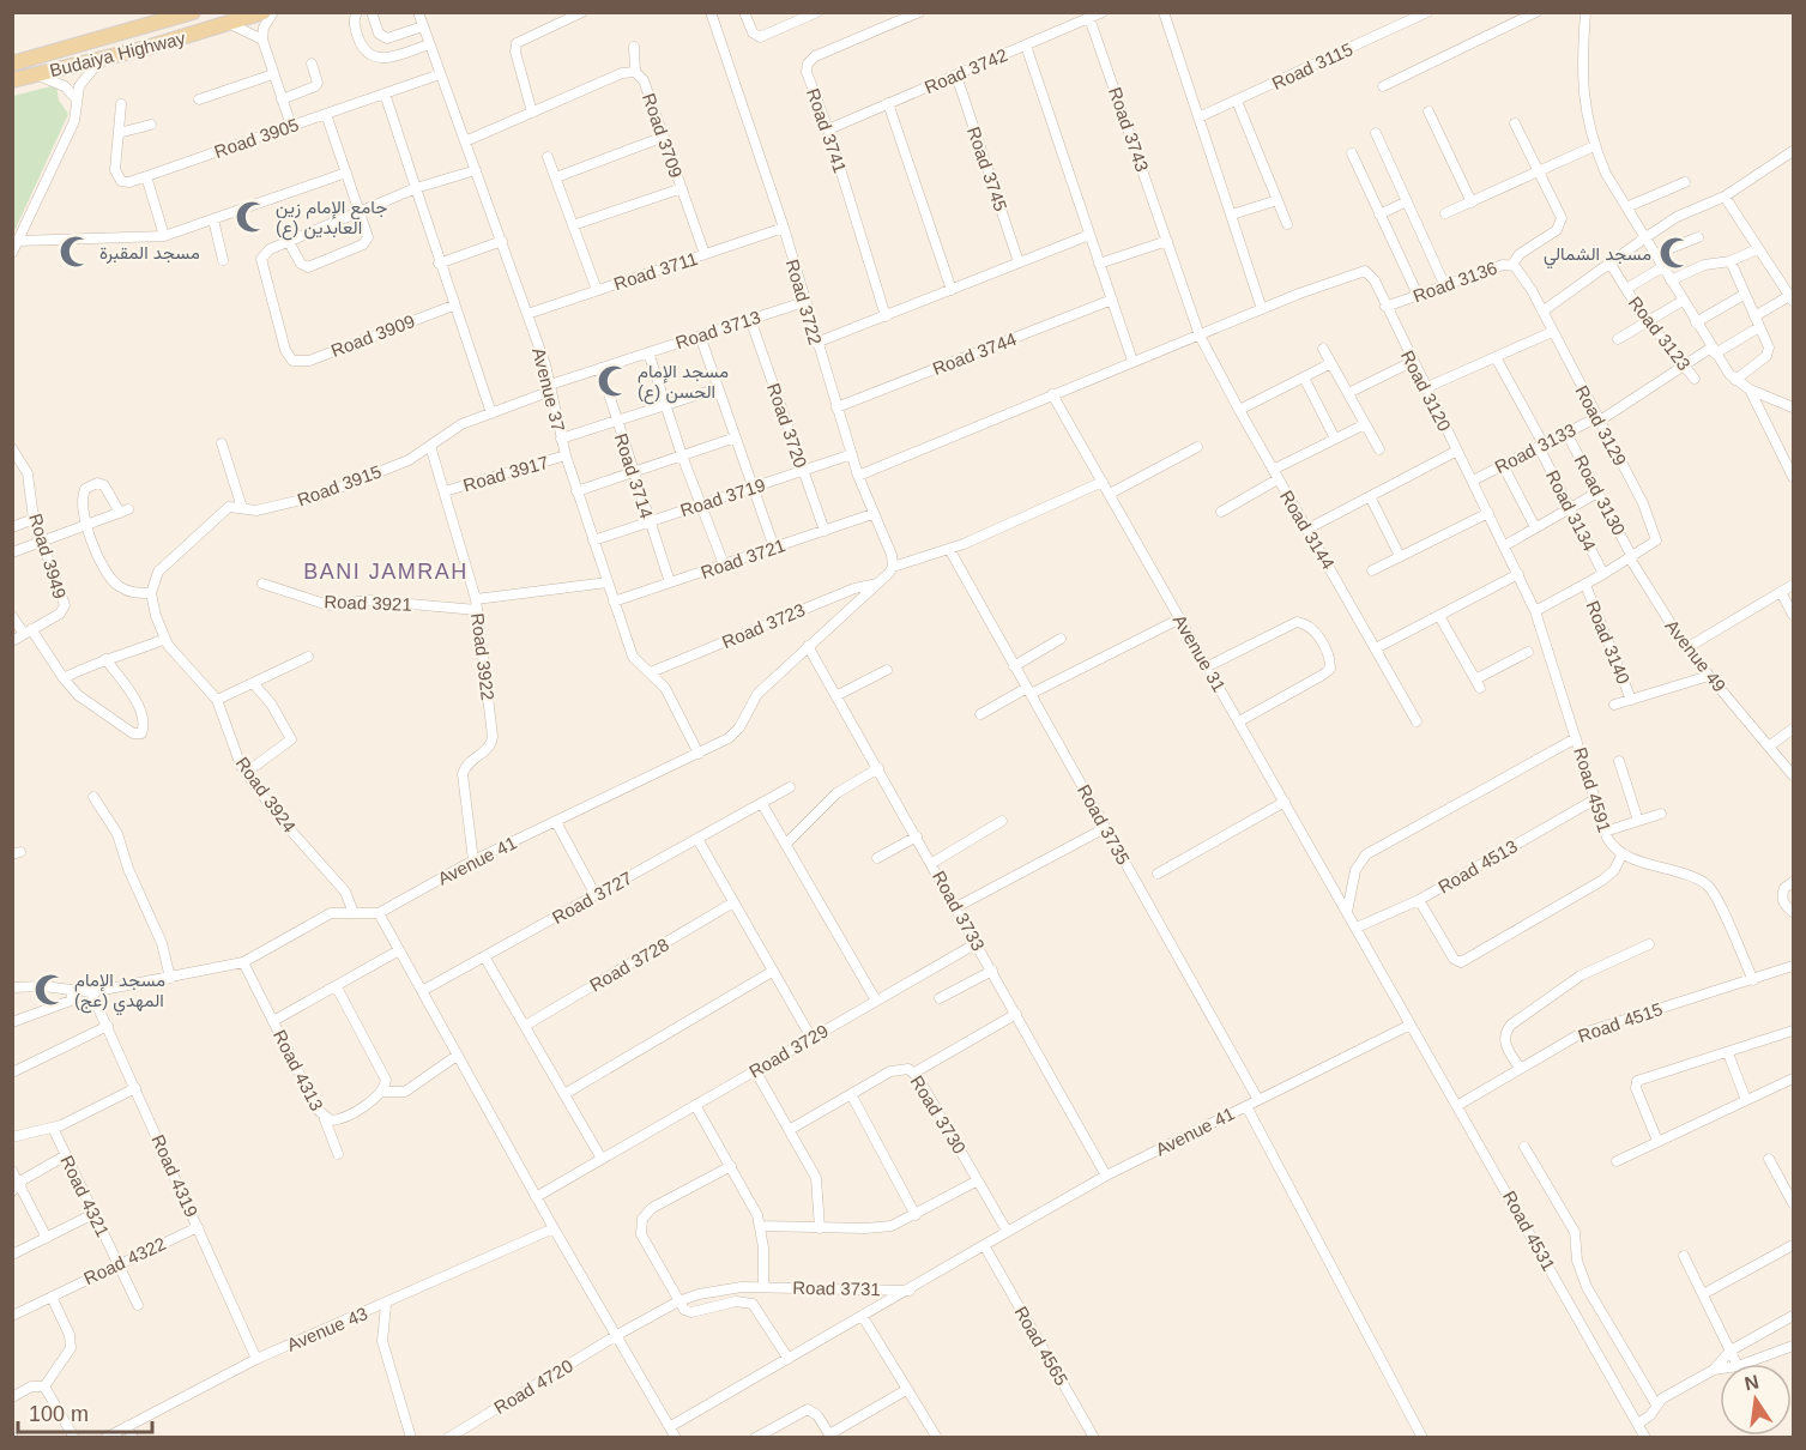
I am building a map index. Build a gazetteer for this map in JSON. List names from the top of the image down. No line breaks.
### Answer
{"streets":{"main road":["Budaiya Highway"],"street":["Road 3115","Road 3742","Road 3743","Road 3741","Road 3709","Road 3905","Road 3745","Road 3711","Road 3136","Road 3722","Road 3713","Road 3123","Road 3909","Road 3744","Avenue 37","Road 3120","Road 3720","Road 3129","Road 3133","Road 3917","Road 3714","Road 3915","Road 3130","Road 3719","Road 3134","Road 3144","Road 3949","Road 3721","Road 3921","Road 3723","Road 3140","Avenue 31","Avenue 49","Road 3922","Road 4591","Road 3924","Road 3735","Avenue 41","Road 4513","Road 3727","Road 3733","Road 3728","Road 4515","Road 3729","Road 4313","Road 3730","Road 4319","Road 4321","Road 4531","Road 4322","Road 3731","Avenue 43","Road 4565","Road 4720"]},"crossings":[["Road 3742","Road 3743"],["Road 3742","Road 3741"],["Road 3742","Road 3745"],["Road 3743","Road 3144"],["Road 3709","Road 3711"],["Road 3709","Avenue 37"],["Road 3905","Avenue 37"],["Road 3711","Road 3722"],["Road 3711","Avenue 37"],["Road 3136","Road 3120"],["Road 3136","Road 3129"],["Road 3722","Road 3713"],["Road 3722","Road 3744"],["Road 3722","Road 3719"],["Road 3722","Road 3721"],["Road 3713","Avenue 37"],["Road 3713","Road 3720"],["Road 3713","Road 3714"],["Road 3713","Road 3915"],["Road 3123","Road 3133"],["Avenue 37","Road 3917"],["Avenue 37","Road 3915"],["Avenue 37","Road 3719"],["Avenue 37","Road 3721"],["Avenue 37","Road 3723"],["Avenue 37","Avenue 41"],["Road 3120","Road 3133"],["Road 3120","Road 4591"],["Road 3720","Road 3719"],["Road 3720","Road 3721"],["Road 3129","Road 3133"],["Road 3129","Road 3130"],["Road 3129","Avenue 49"],["Road 3133","Road 3130"],["Road 3133","Road 3134"],["Road 3917","Road 3922"],["Road 3714","Road 3719"],["Road 3714","Road 3721"],["Road 3915","Road 3922"],["Road 3915","Road 3924"],["Road 3130","Avenue 49"],["Road 3921","Road 3922"],["Road 3723","Avenue 41"],["Road 3140","Avenue 49"],["Avenue 31","Avenue 41"],["Avenue 31","Road 4513"],["Avenue 31","Road 4531"],["Road 3922","Avenue 41"],["Road 4591","Road 4513"],["Road 4591","Road 4515"],["Road 3924","Avenue 41"],["Road 3735","Avenue 41"],["Avenue 41","Road 3733"],["Avenue 41","Road 4313"],["Avenue 41","Road 3730"],["Avenue 41","Road 4319"],["Avenue 41","Road 4531"],["Avenue 41","Road 3731"],["Avenue 41","Road 4565"],["Road 3733","Road 3729"],["Road 4515","Road 4531"],["Road 4319","Road 4322"],["Road 4319","Avenue 43"],["Road 4321","Road 4322"],["Road 3731","Road 4720"]],"districts":["BANI JAMRAH"],"places":{"mosque":["جامع الإمام زين العابدين (ع)","مسجد المقبرة","مسجد الشمالي","مسجد الإمام الحسن (ع)","مسجد الإمام المهدي (عج)"]},"scale_bar":"100 m","north":"top"}
